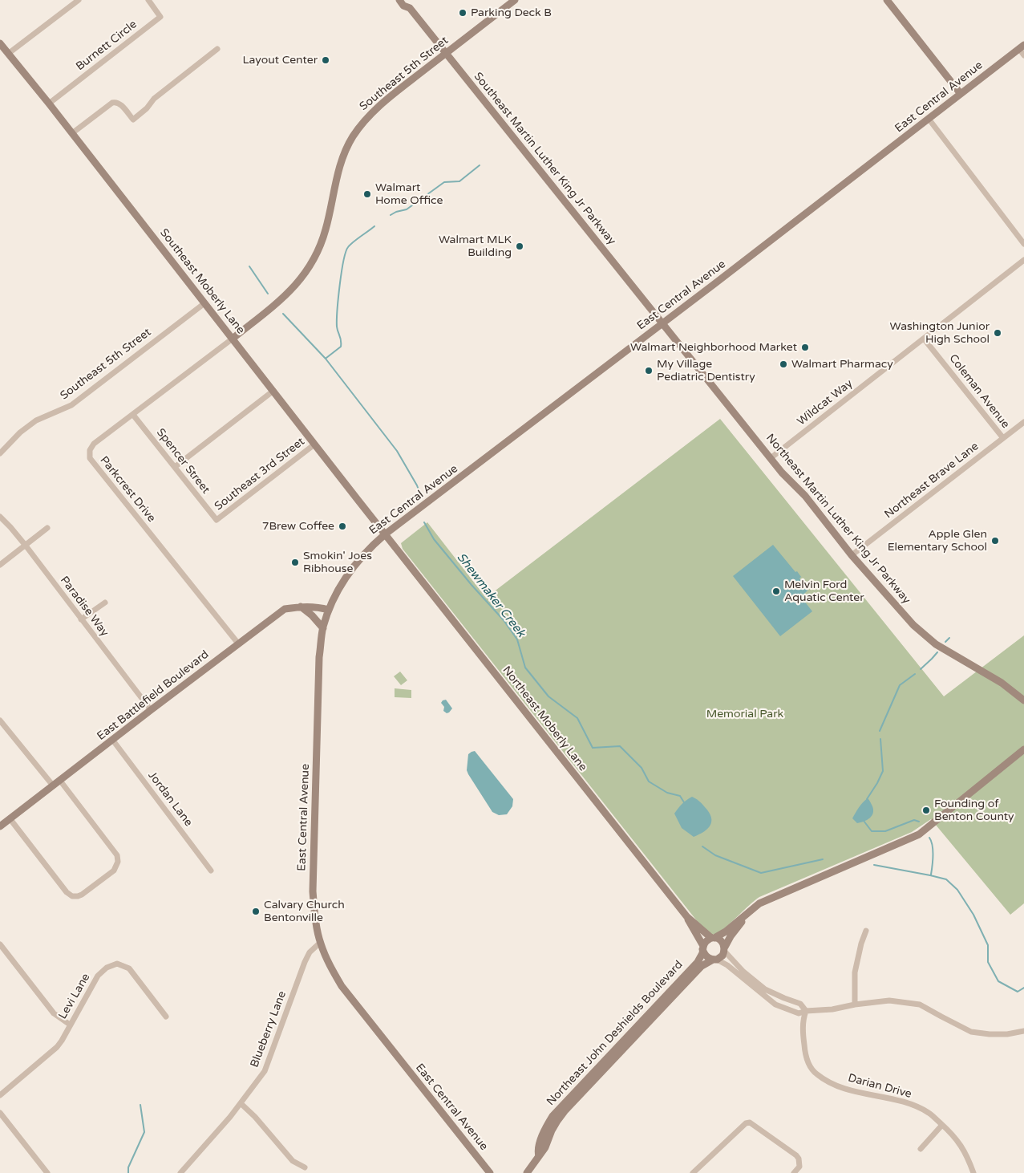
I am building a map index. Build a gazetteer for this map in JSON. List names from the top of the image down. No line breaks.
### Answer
{"streets":{"street":["Burnett Circle","Southeast 5th Street","East Central Avenue","Southeast Martin Luther King Jr Parkway","Southeast Moberly Lane","Coleman Avenue","Wildcat Way","Spencer Street","Southeast 3rd Street","Northeast Brave Lane","Parkcrest Drive","Northeast Martin Luther King Jr Parkway","Paradise Way","East Battlefield Boulevard","Northeast Moberly Lane","Jordan Lane","Levi Lane","Blueberry Lane","Northeast John Deshields Boulevard","Darian Drive"]},"crossings":[["Burnett Circle","Southeast Moberly Lane"],["Southeast 5th Street","Southeast Martin Luther King Jr Parkway"],["Southeast 5th Street","Southeast Moberly Lane"],["Southeast 5th Street","Parkcrest Drive"],["East Central Avenue","Southeast Martin Luther King Jr Parkway"],["East Central Avenue","Southeast Moberly Lane"],["East Central Avenue","Northeast Martin Luther King Jr Parkway"],["East Central Avenue","East Battlefield Boulevard"],["East Central Avenue","Northeast Moberly Lane"],["East Central Avenue","Blueberry Lane"],["Southeast Martin Luther King Jr Parkway","Northeast Martin Luther King Jr Parkway"],["Southeast Moberly Lane","Southeast 3rd Street"],["Southeast Moberly Lane","Parkcrest Drive"],["Southeast Moberly Lane","Northeast Moberly Lane"],["Coleman Avenue","Wildcat Way"],["Coleman Avenue","Northeast Brave Lane"],["Wildcat Way","Northeast Martin Luther King Jr Parkway"],["Spencer Street","Southeast 3rd Street"],["Spencer Street","Parkcrest Drive"],["Northeast Brave Lane","Northeast Martin Luther King Jr Parkway"],["Parkcrest Drive","East Battlefield Boulevard"],["Paradise Way","East Battlefield Boulevard"],["East Battlefield Boulevard","Jordan Lane"],["Northeast Moberly Lane","Northeast John Deshields Boulevard"]],"water":["Shewmaker Creek"],"parks":["Memorial Park"],"places":["Parking Deck B","Layout Center","Walmart Home Office","Walmart MLK Building","Washington Junior High School","Walmart Neighborhood Market","Walmart Pharmacy","My Village Pediatric Dentistry","7Brew Coffee","Apple Glen Elementary School","Smokin' Joes Ribhouse","Melvin Ford Aquatic Center","Founding of Benton County","Calvary Church Bentonville"]}
